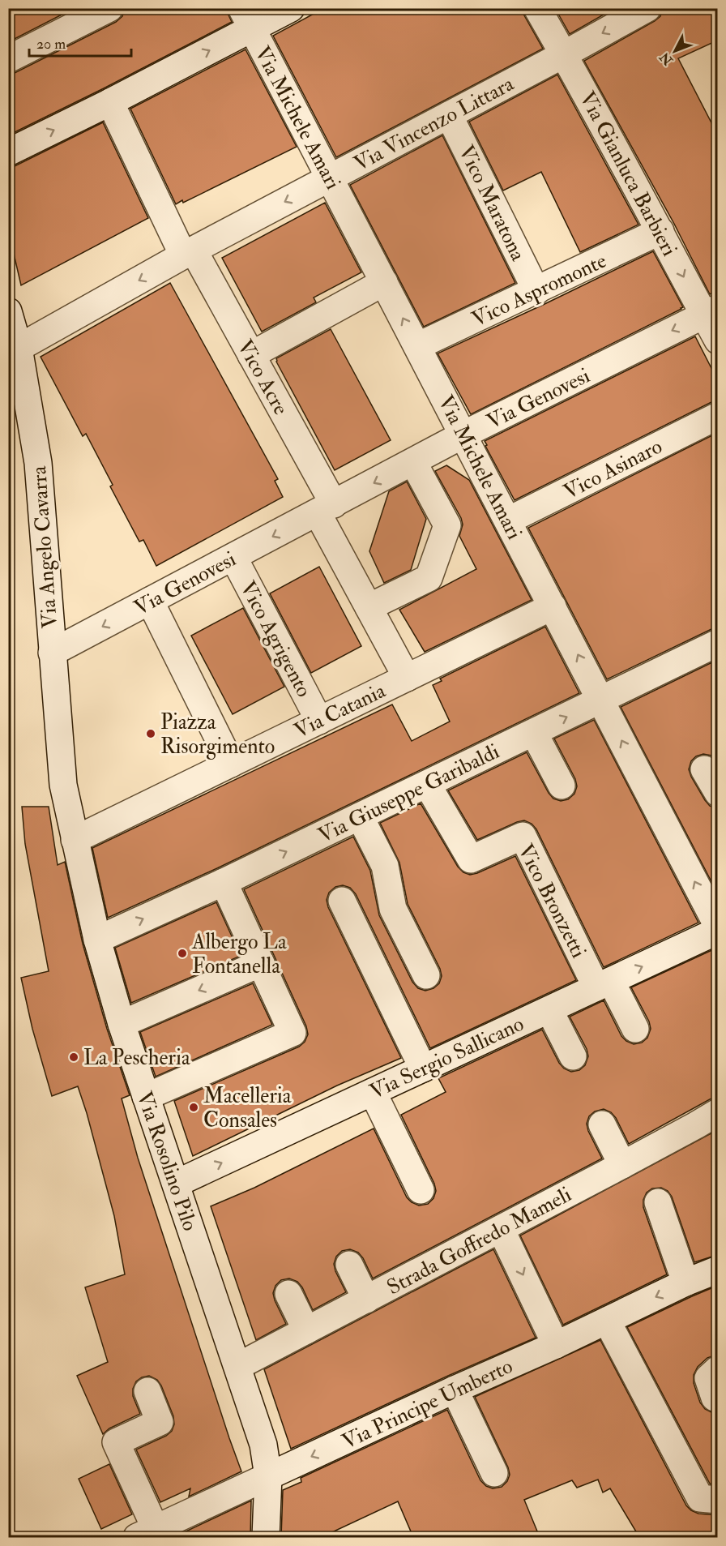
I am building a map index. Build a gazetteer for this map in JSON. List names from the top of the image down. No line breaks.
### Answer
{"streets":{"street":["Via Michele Amari","Via Vincenzo Littara","Via Gianluca Barbieri","Vico Maratona","Vico Aspromonte","Vico Acre","Via Genovesi","Vico Asinaro","Via Angelo Cavarra","Vico Agrigento","Via Catania","Via Giuseppe Garibaldi","Vico Bronzetti","Via Sergio Sallicano","Via Rosolino Pilo","Strada Goffredo Mameli","Via Principe Umberto"]},"crossings":[["Via Michele Amari","Via Vincenzo Littara"],["Via Michele Amari","Vico Aspromonte"],["Via Michele Amari","Via Genovesi"],["Via Michele Amari","Vico Asinaro"],["Via Michele Amari","Via Catania"],["Via Michele Amari","Via Giuseppe Garibaldi"],["Via Vincenzo Littara","Via Gianluca Barbieri"],["Via Vincenzo Littara","Vico Maratona"],["Via Vincenzo Littara","Vico Acre"],["Via Vincenzo Littara","Via Angelo Cavarra"],["Via Gianluca Barbieri","Vico Aspromonte"],["Via Gianluca Barbieri","Via Genovesi"],["Vico Maratona","Vico Aspromonte"],["Vico Acre","Via Genovesi"],["Vico Acre","Via Catania"],["Via Genovesi","Via Angelo Cavarra"],["Via Genovesi","Vico Agrigento"],["Via Angelo Cavarra","Via Rosolino Pilo"],["Vico Agrigento","Via Catania"],["Via Catania","Via Rosolino Pilo"],["Via Giuseppe Garibaldi","Vico Bronzetti"],["Via Giuseppe Garibaldi","Via Rosolino Pilo"],["Vico Bronzetti","Via Sergio Sallicano"],["Via Sergio Sallicano","Via Rosolino Pilo"],["Via Rosolino Pilo","Strada Goffredo Mameli"],["Via Rosolino Pilo","Via Principe Umberto"]],"one_way":["Via Michele Amari","Via Genovesi","Via Principe Umberto"],"places":["Piazza Risorgimento","Albergo La Fontanella","La Pescheria","Macelleria Consales"],"scale_bar":"20 m","north":"bottom left"}
